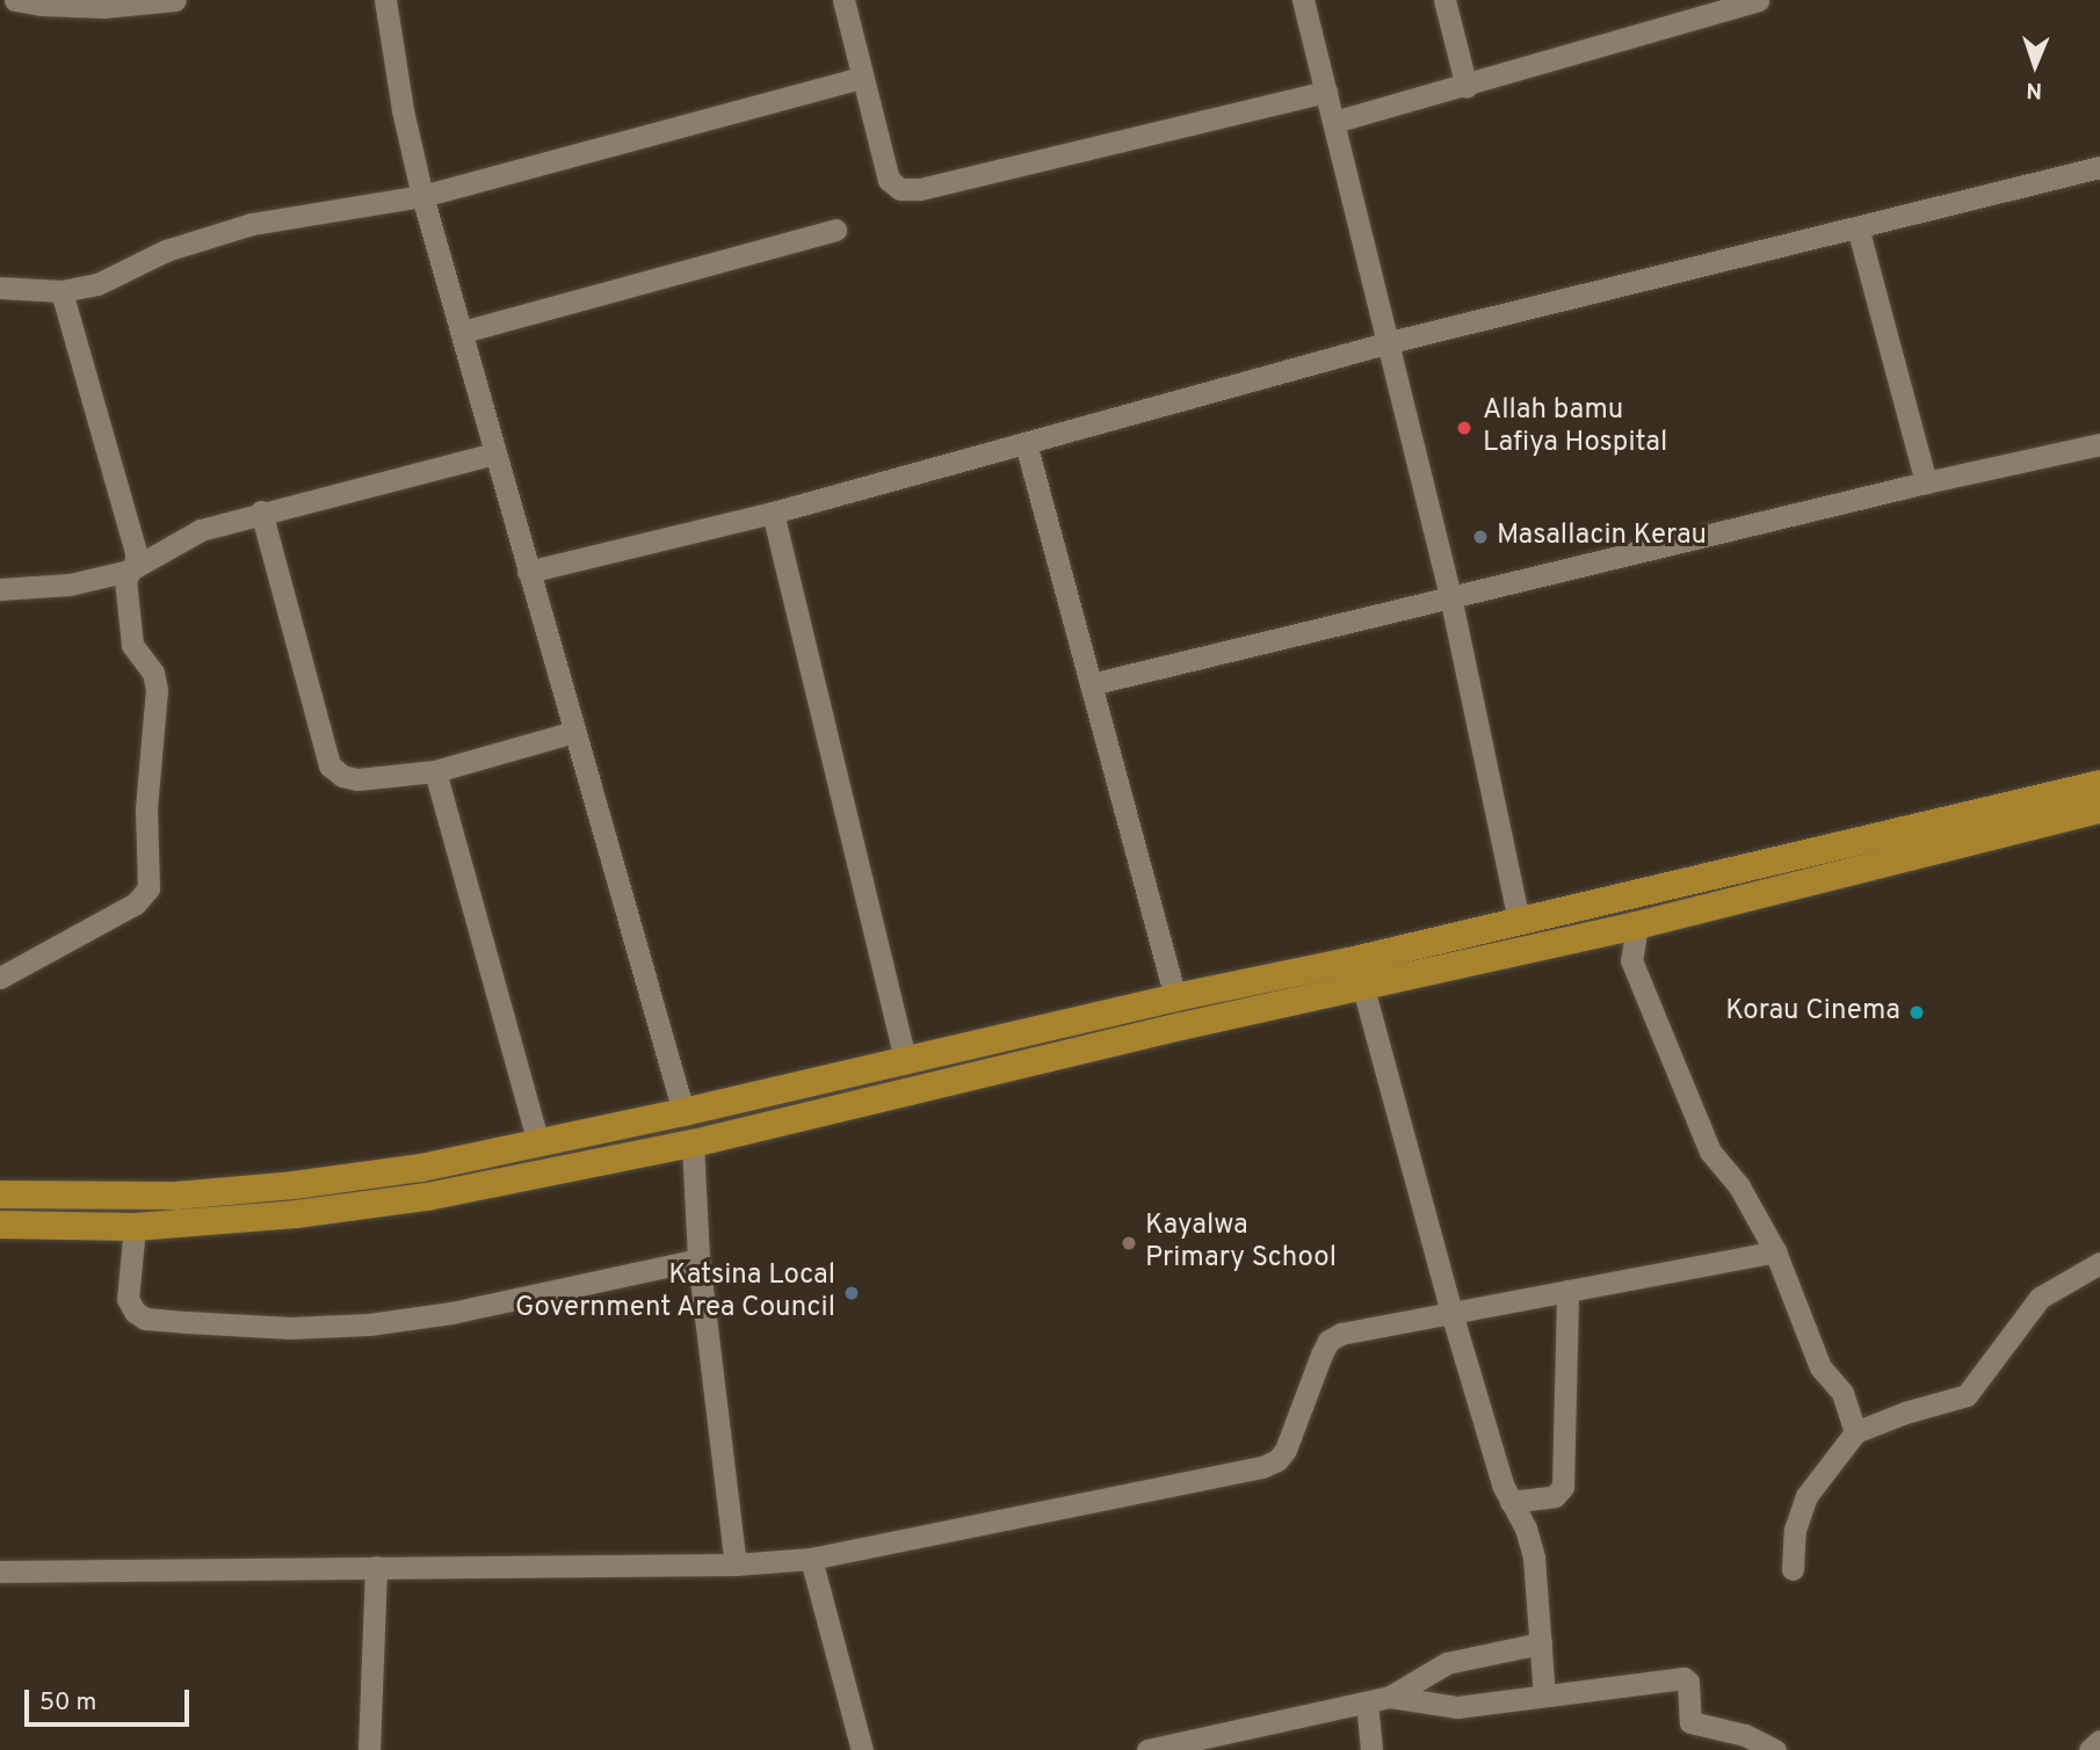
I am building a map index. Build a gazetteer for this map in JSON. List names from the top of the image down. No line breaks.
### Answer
{"places":["Allah bamu Lafiya Hospital","Masallacin Kerau","Korau Cinema","Kayalwa Primary School","Katsina Local Government Area Council"],"scale_bar":"50 m","north":"bottom"}
